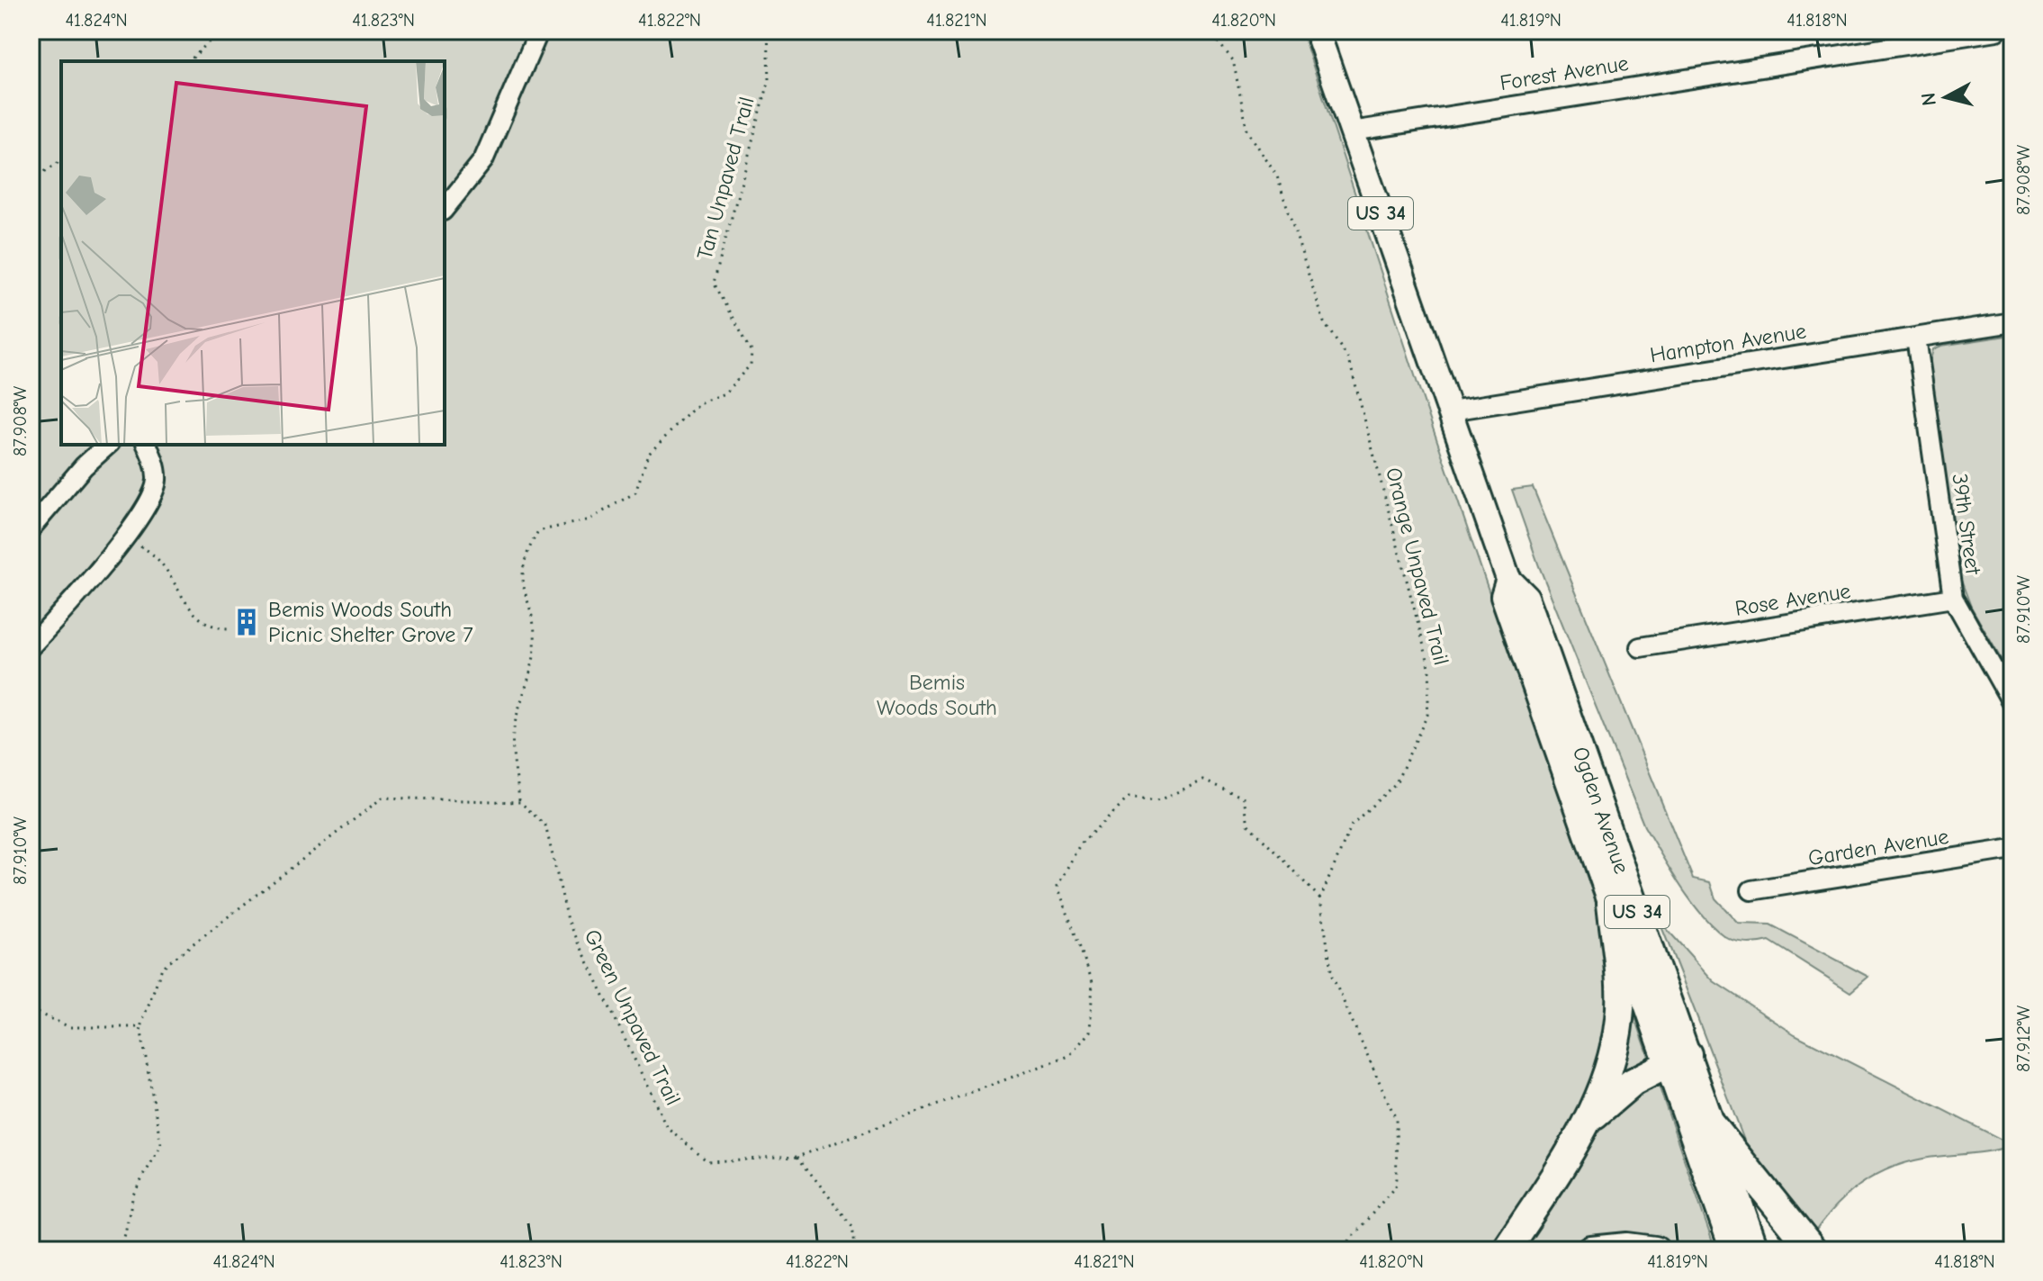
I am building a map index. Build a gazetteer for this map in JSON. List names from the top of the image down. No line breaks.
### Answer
{"streets":{"main road":["US 34","Ogden Avenue"],"street":["Forest Avenue","Hampton Avenue","39th Street","Rose Avenue","Garden Avenue"],"path":["Tan Unpaved Trail","Orange Unpaved Trail","Green Unpaved Trail"]},"crossings":[["Forest Avenue","Ogden Avenue"],["Tan Unpaved Trail","Green Unpaved Trail"],["Hampton Avenue","39th Street"],["Hampton Avenue","Ogden Avenue"],["39th Street","Rose Avenue"],["Orange Unpaved Trail","Green Unpaved Trail"]],"parks":["Bemis Woods South"],"places":{"building":["Bemis Woods South Picnic Shelter Grove 7"]},"north":"left","coordinates":["41.824°N","41.823°N","41.822°N","41.821°N","41.820°N","41.819°N","41.818°N","87.908°W","87.910°W","87.912°W"]}
